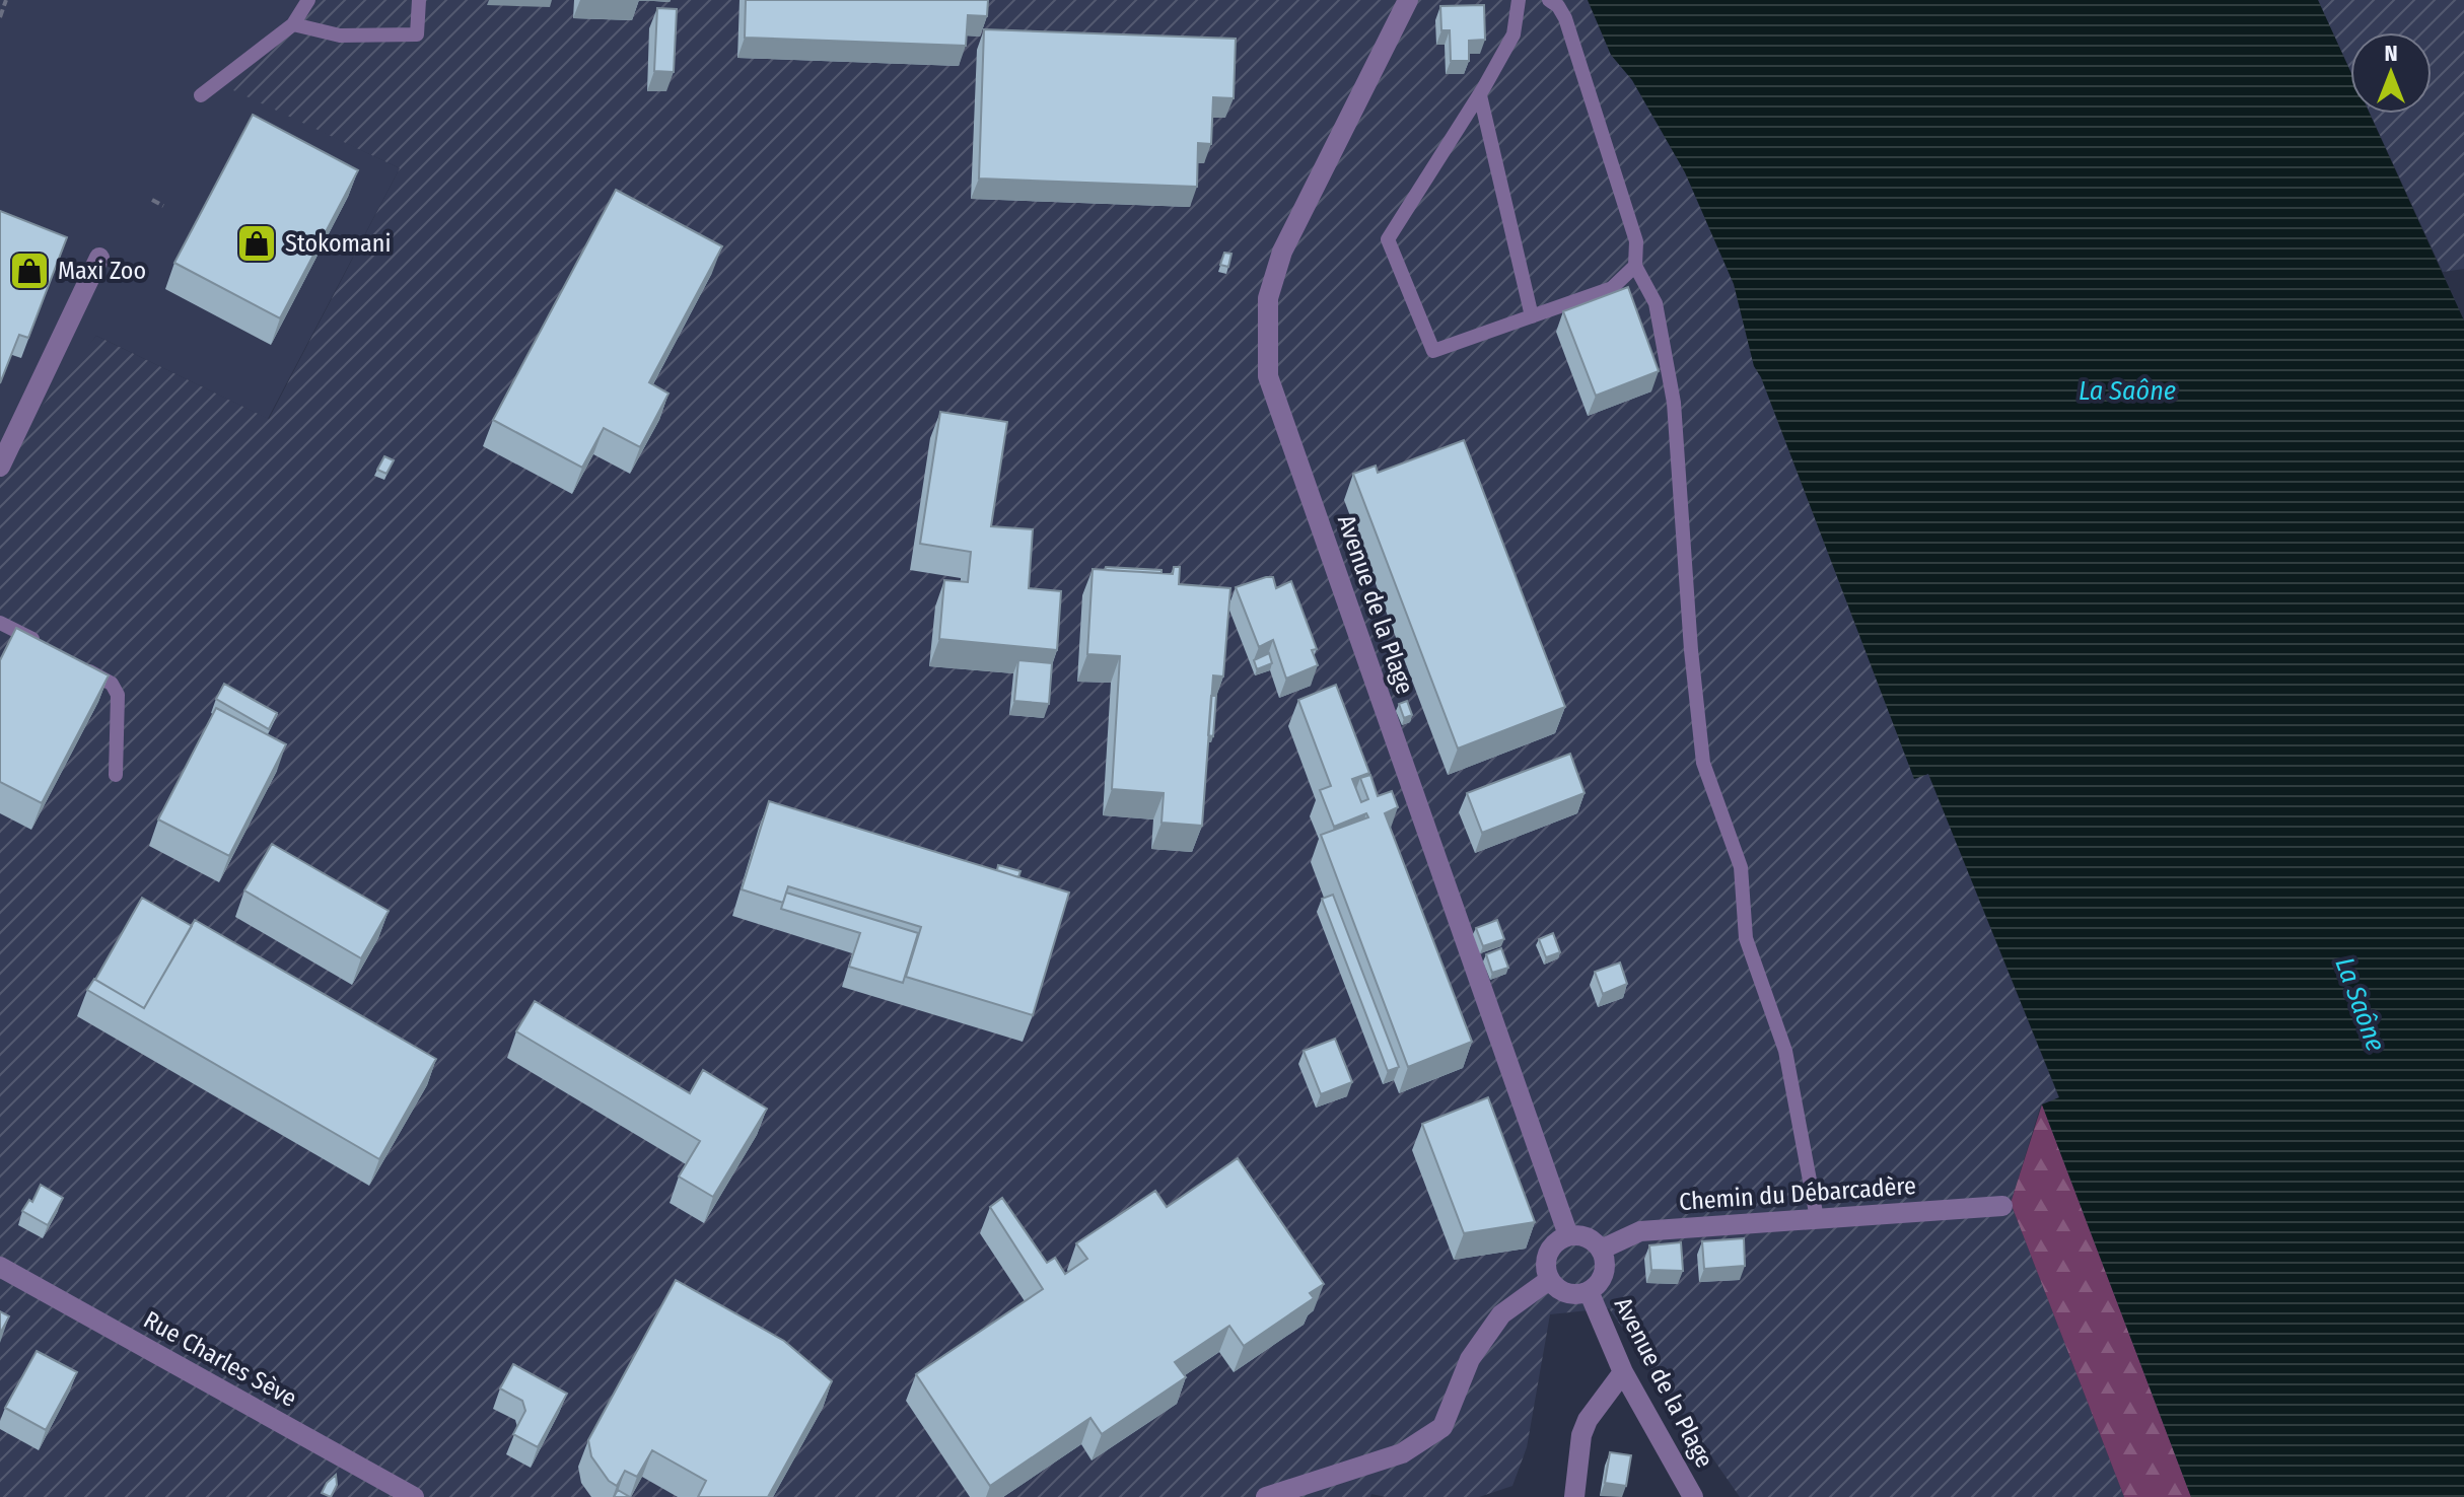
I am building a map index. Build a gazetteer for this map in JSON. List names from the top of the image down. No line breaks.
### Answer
{"streets":{"street":["Avenue de la Plage","Chemin du Débarcadère","Rue Charles Sève"]},"crossings":[["Avenue de la Plage","Chemin du Débarcadère"]],"water":["La Saône"],"places":{"shop":["Stokomani","Maxi Zoo"]},"north":"top"}
